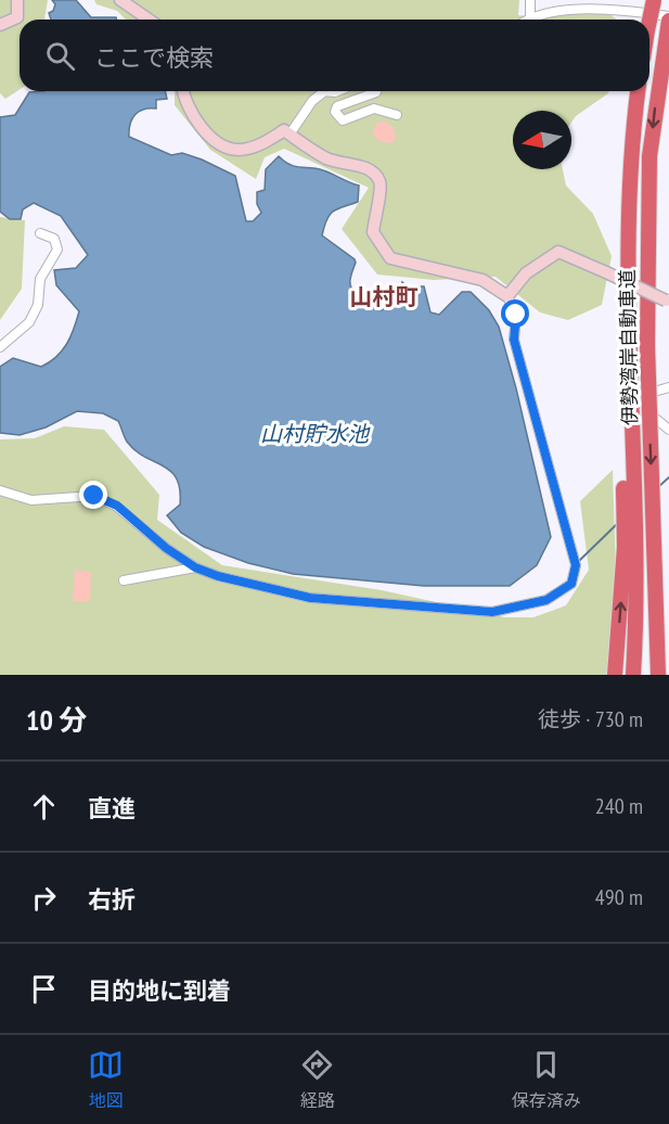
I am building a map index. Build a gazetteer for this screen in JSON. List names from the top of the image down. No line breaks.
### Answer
{"streets":{"highway":["伊勢湾岸自動車道"]},"districts":["山村町"],"water":["山村貯水池"],"north":"left","page":{"search":"ここで検索","heading":["10 分","徒歩 · 730 m"],"list":[["直進","240 m"],["右折","490 m"],"目的地に到着"],"nav":["地図","経路","保存済み"]}}
